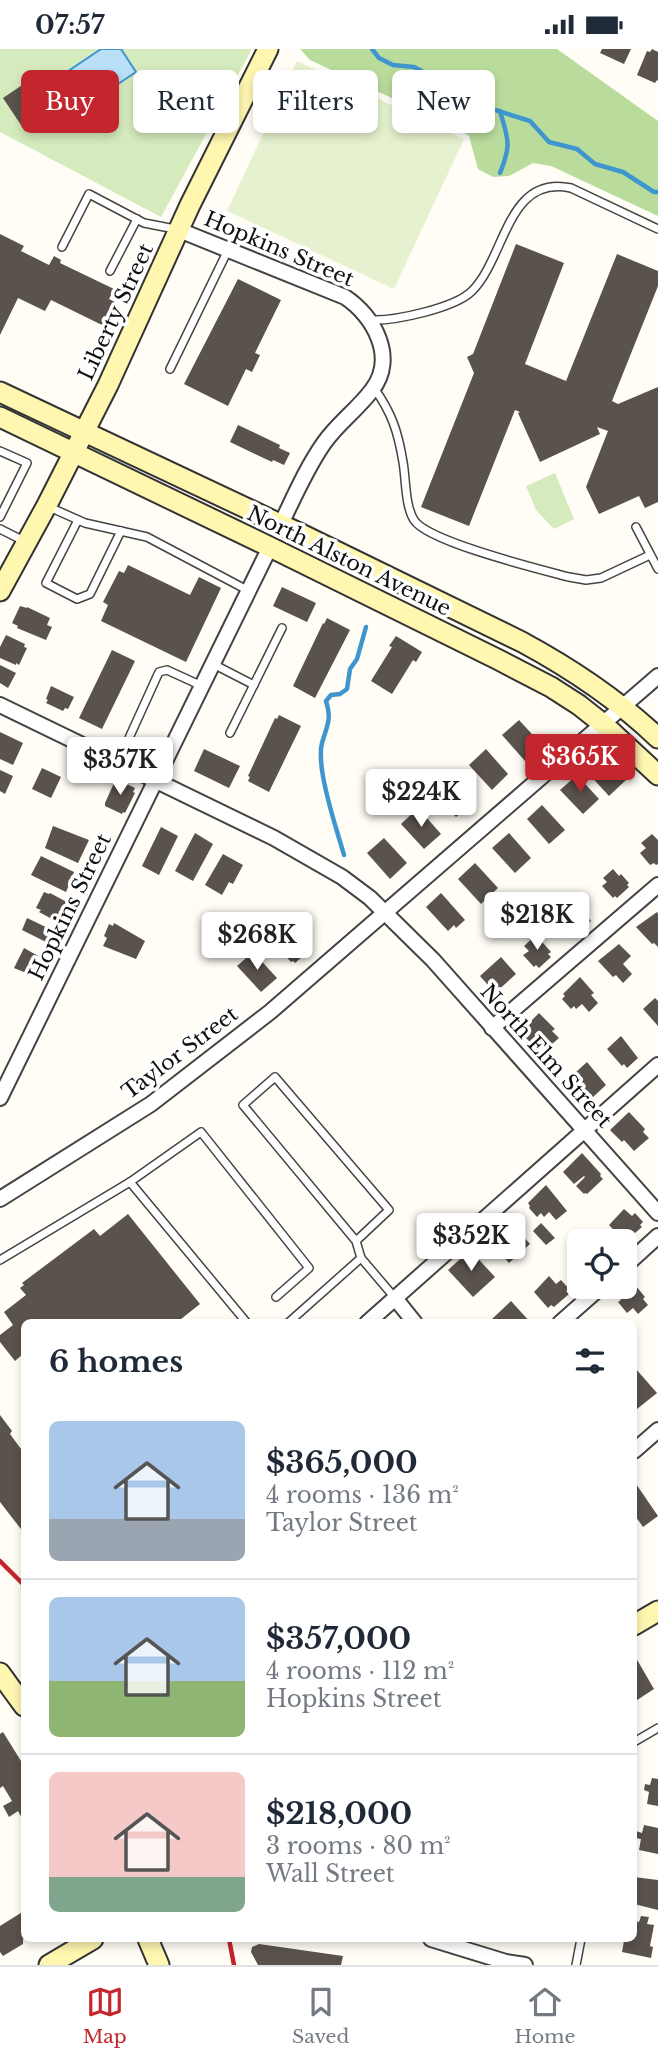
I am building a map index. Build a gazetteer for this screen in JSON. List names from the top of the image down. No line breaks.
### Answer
{"streets":{"main road":["Liberty Street","North Alston Avenue"],"street":["Hopkins Street","Taylor Street","North Elm Street"]},"crossings":[["Hopkins Street","Liberty Street"],["Hopkins Street","North Alston Avenue"],["Hopkins Street","North Elm Street"],["Liberty Street","North Alston Avenue"],["North Alston Avenue","Taylor Street"],["Taylor Street","North Elm Street"]],"page":{"status":"07:57","chip":["Buy","Rent","Filters","New"],"price":["$365K","$357K","$224K","$218K","$268K","$352K"],"heading":"6 homes","list":[{"name":"$365,000","note":"4 rooms · 136 m² · Taylor Street"},{"name":"$357,000","note":"4 rooms · 112 m² · Hopkins Street"},{"name":"$218,000","note":"3 rooms · 80 m² · Wall Street"}],"tabs":["Map","Saved","Home"]}}
